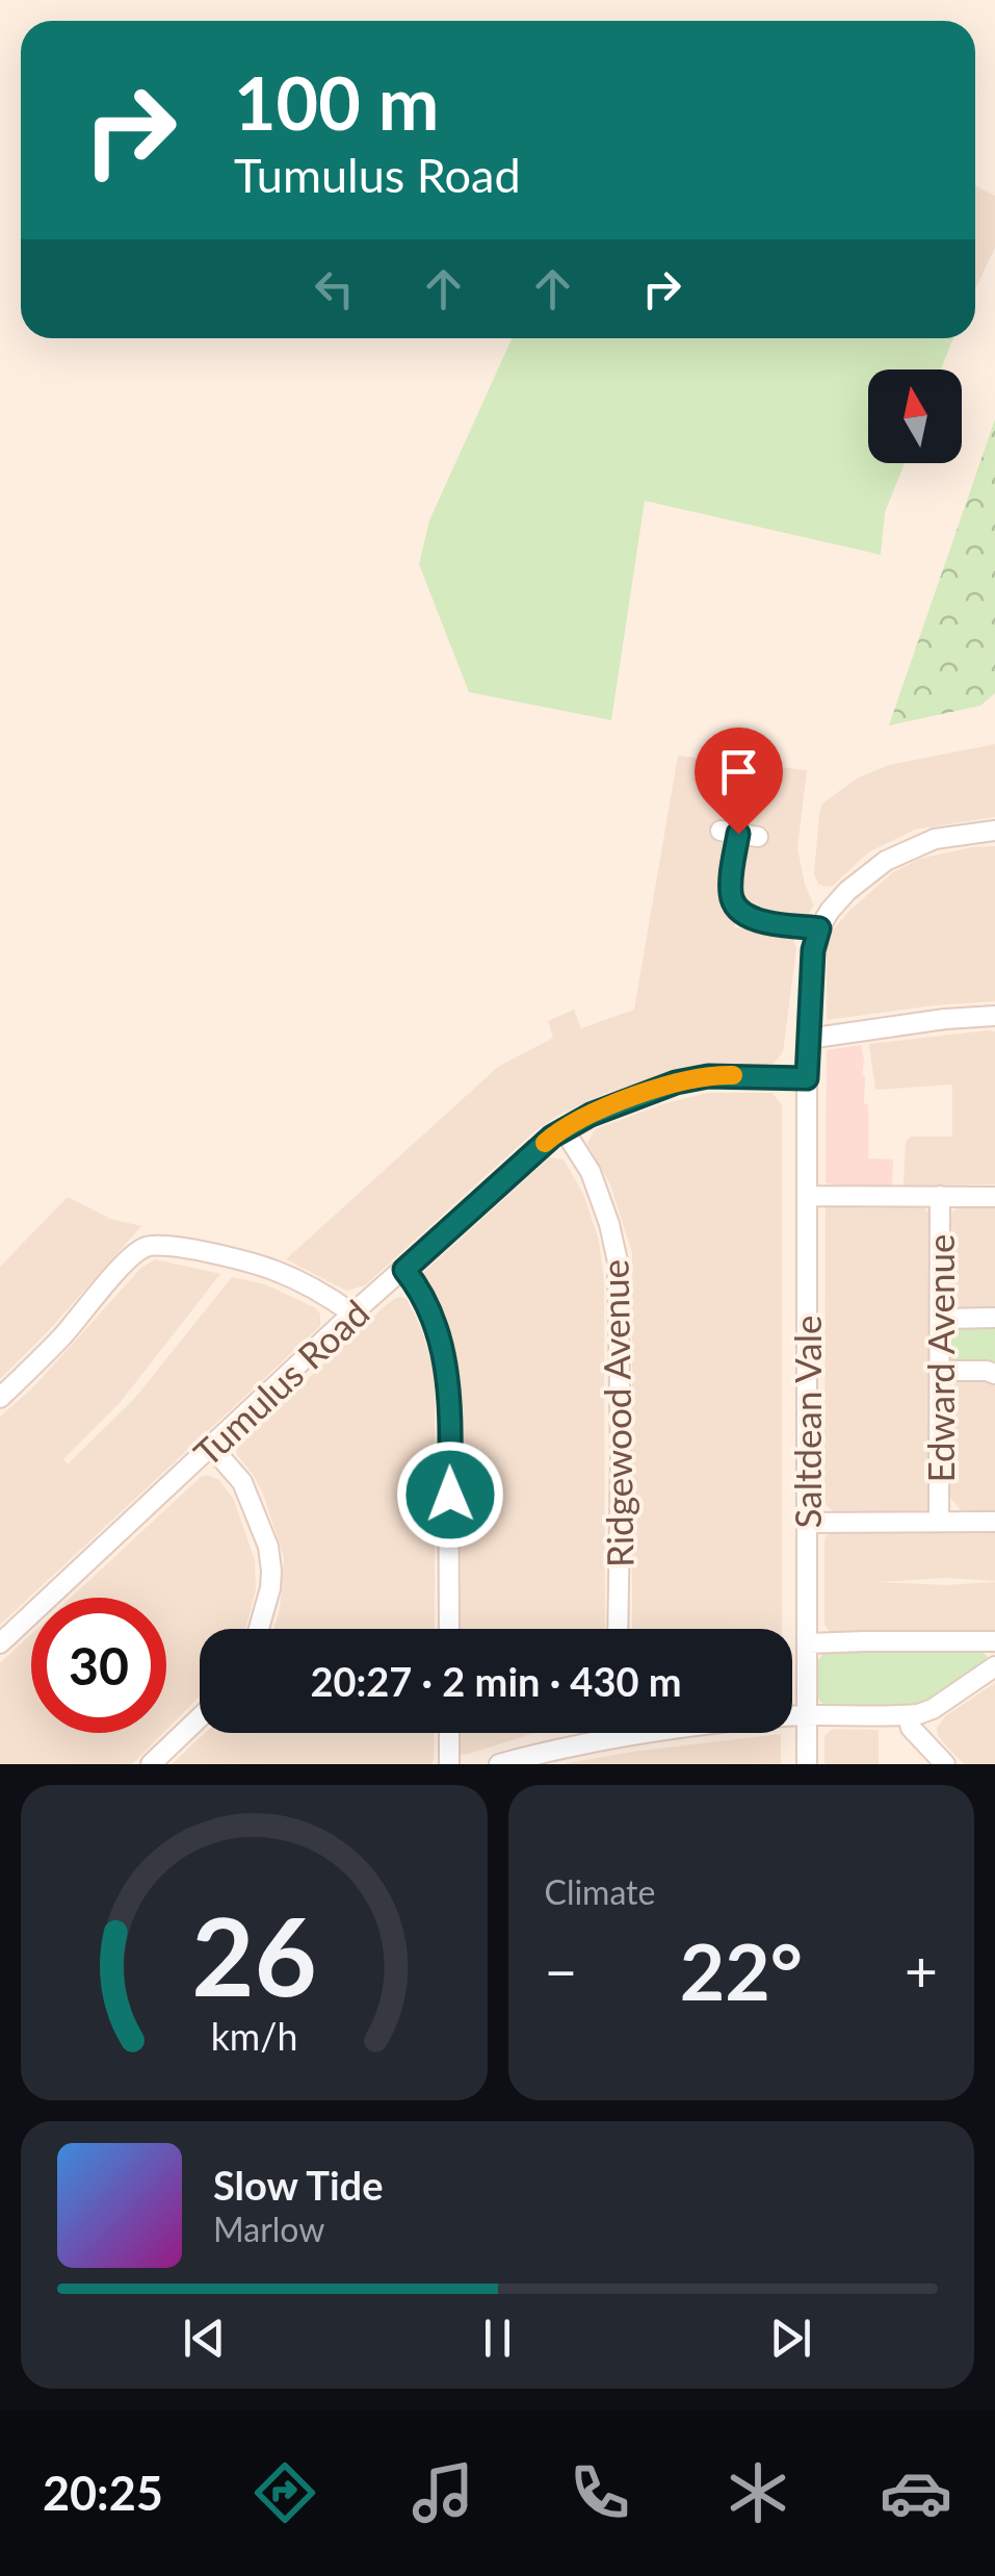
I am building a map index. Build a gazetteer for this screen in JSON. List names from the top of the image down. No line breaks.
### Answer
{"streets":{"street":["Edward Avenue","Tumulus Road","Ridgewood Avenue","Saltdean Vale"]},"crossings":[["Tumulus Road","Ridgewood Avenue"],["Tumulus Road","Saltdean Vale"]],"north":"top","page":{"turn":["100 m","Tumulus Road"],"limit":"30","trip":"20:27 · 2 min · 430 m","tile":"Climate","heat":["−","22°","+"],"song":["Slow Tide","Marlow"],"tabs":"20:25","gauge":["26","km/h"]}}
